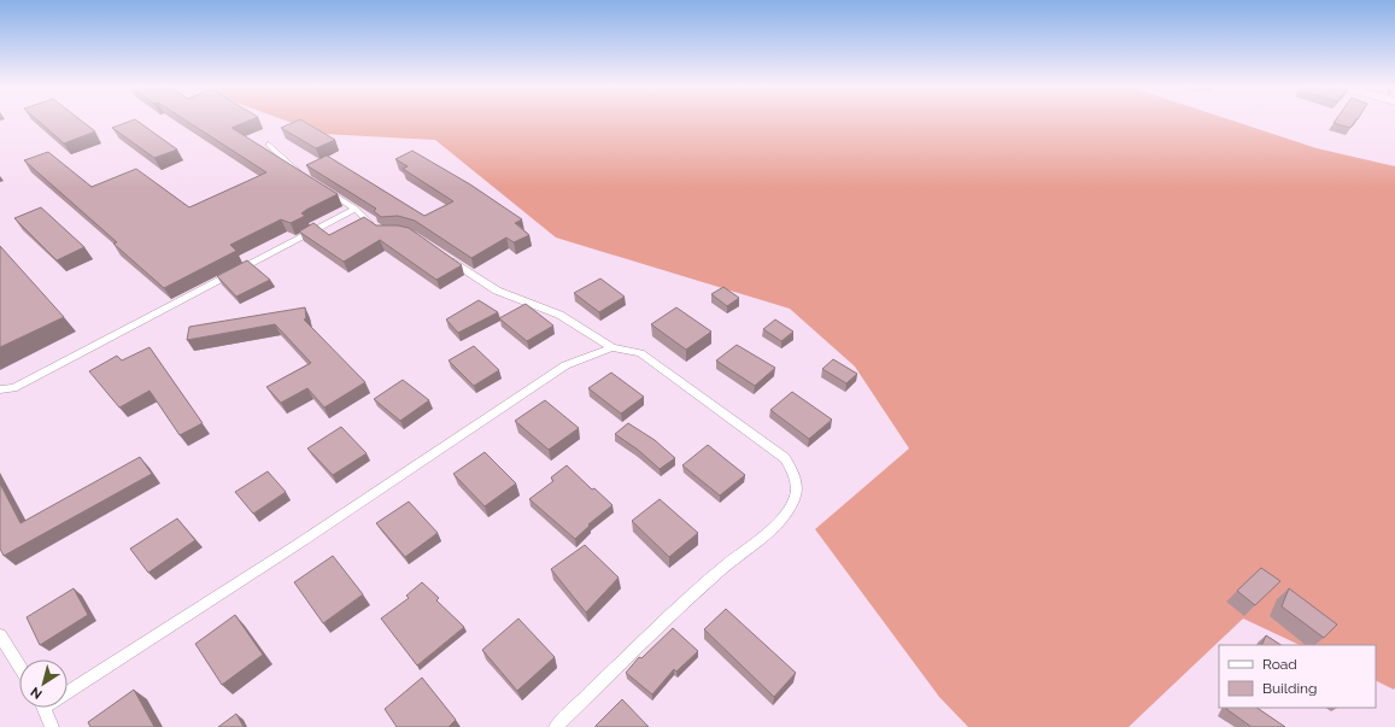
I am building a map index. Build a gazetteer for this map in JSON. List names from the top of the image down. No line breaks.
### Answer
{"legend":["Road","Building"],"north":"bottom left"}
